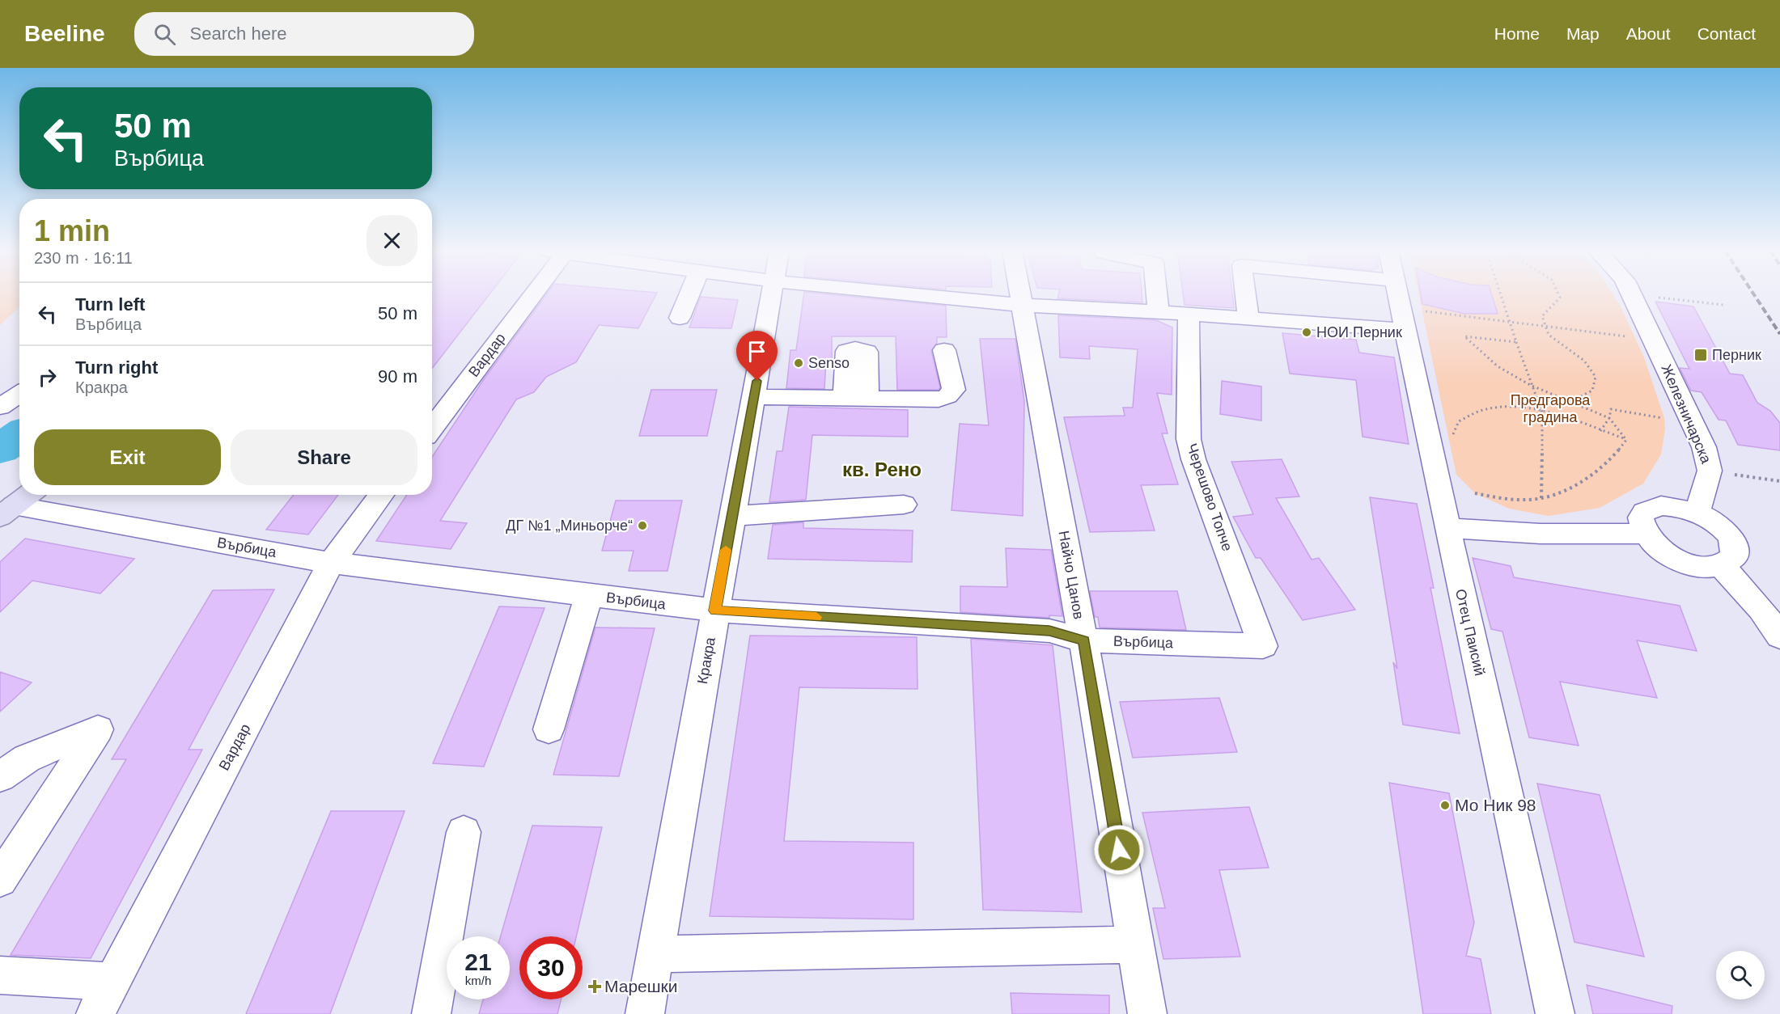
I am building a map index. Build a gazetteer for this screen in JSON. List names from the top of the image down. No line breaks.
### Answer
{"streets":{"street":["Вардар","Железничарска","Черешово Топче","Върбица","Найчо Цанов","Отец Паисий","Кракра"]},"crossings":[["Вардар","Върбица"],["Черешово Топче","Върбица"],["Върбица","Найчо Цанов"],["Върбица","Кракра"]],"districts":["кв. Рено"],"parks":["Предгарова градина"],"places":{"other":["НОИ Перник","Senso","ДГ №1 „Миньорче“","Мо Ник 98"],"transit":["Перник"],"health":["Марешки"]},"page":{"header":"Beeline","search":"Search here","nav":["Home","Map","About","Contact"],"turn":["50 m","Върбица"],"heading":["1 min","230 m · 16:11"],"list":[{"name":"Turn left","note":"Върбица","value":"50 m"},{"name":"Turn right","note":"Кракра","value":"90 m"}],"buttons":["Exit","Share"],"speed":"21 km/h","limit":"30"}}
